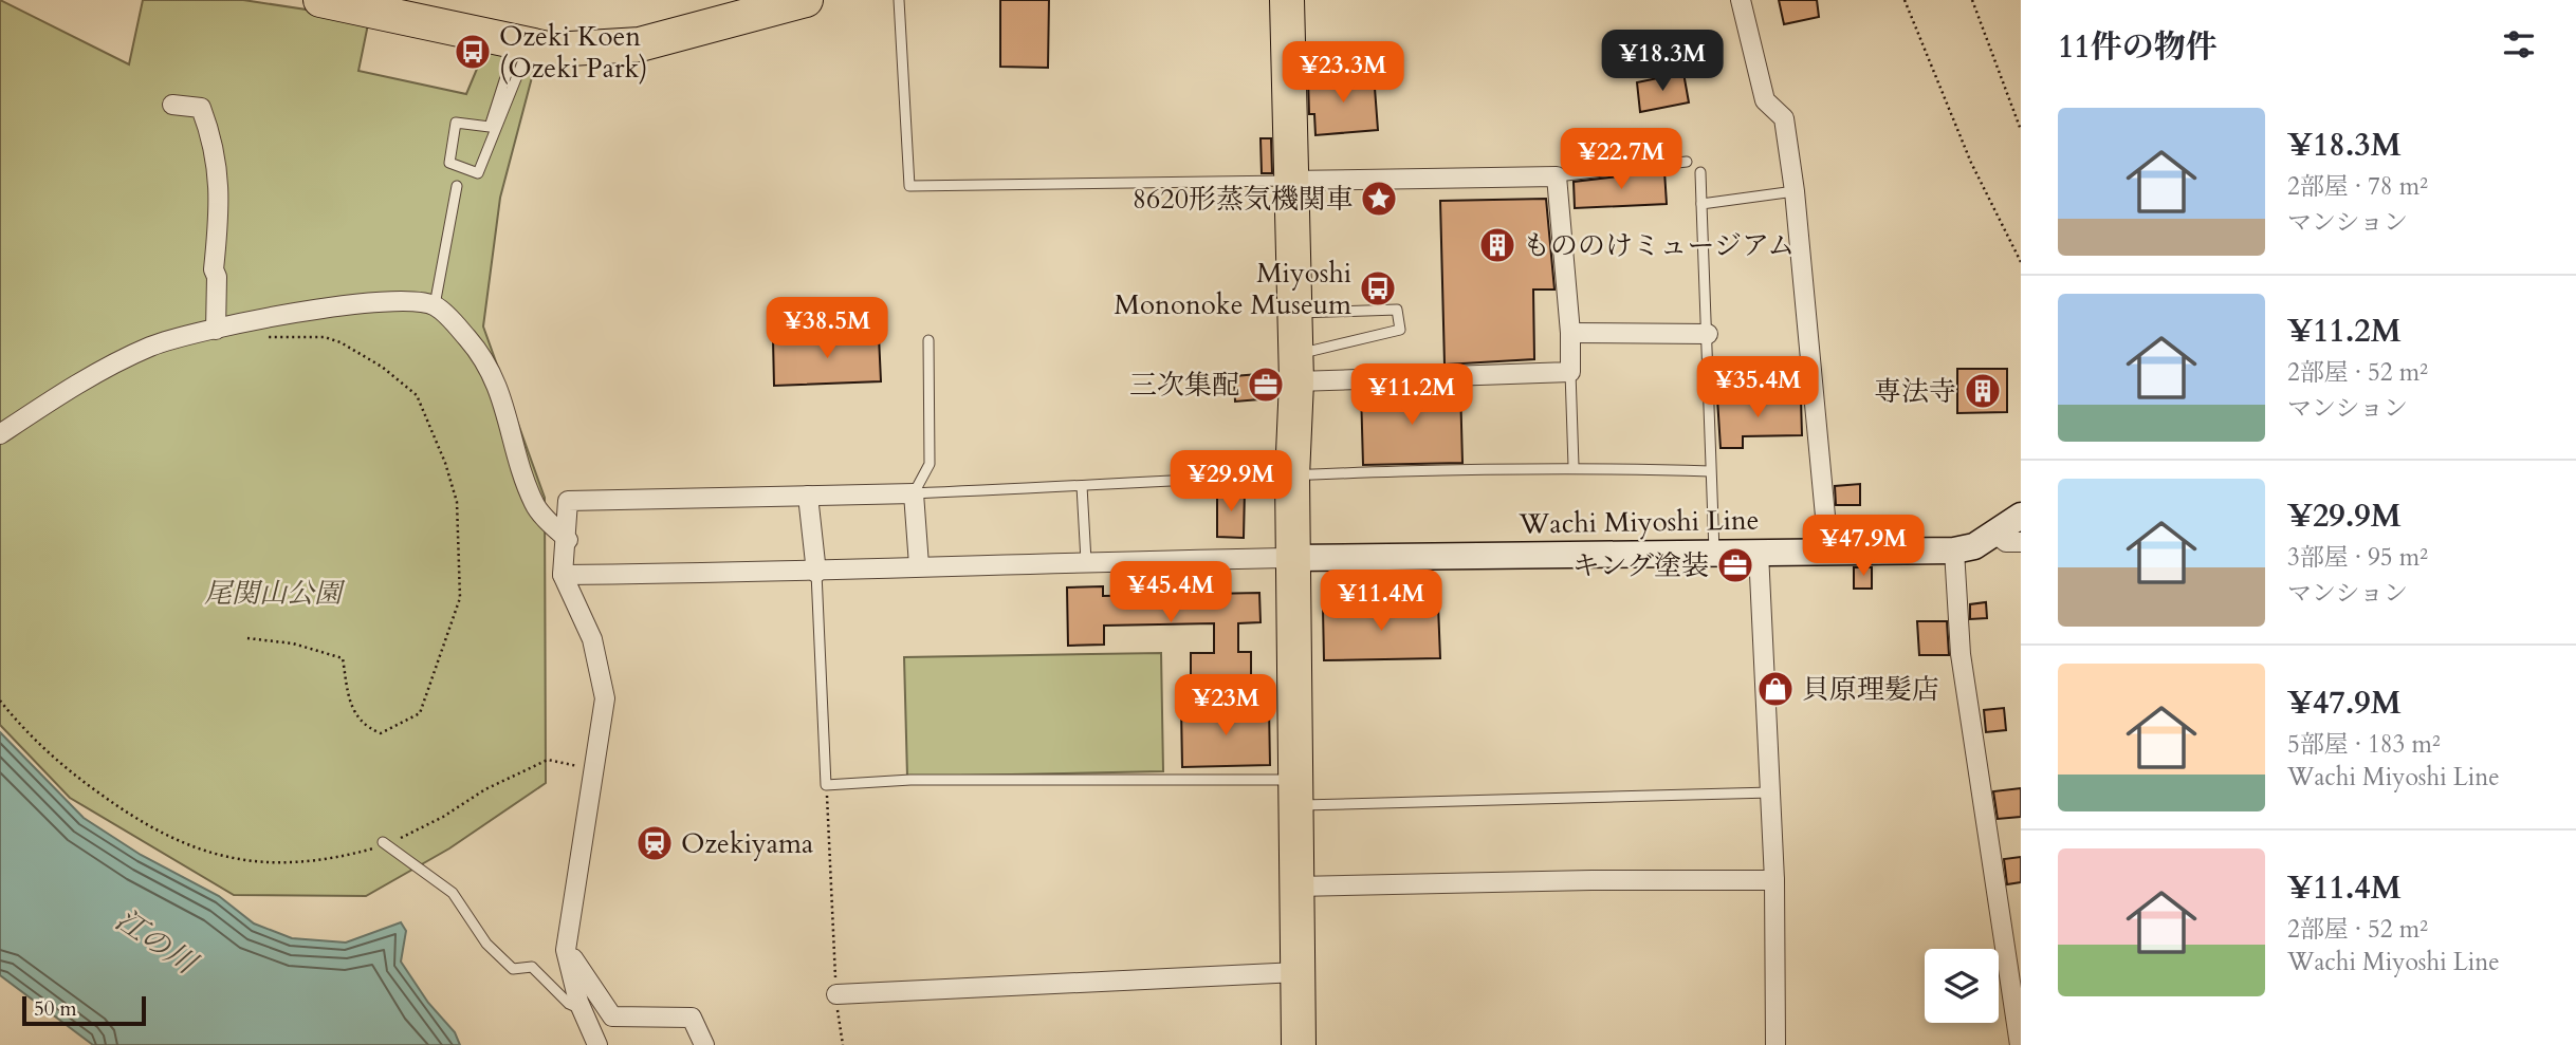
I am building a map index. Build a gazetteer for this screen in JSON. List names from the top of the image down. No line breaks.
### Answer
{"streets":{"main road":["Wachi Miyoshi Line"]},"water":["江の川"],"parks":["尾関山公園"],"places":{"bus stop":["Ozeki Koen (Ozeki Park)","Miyoshi Mononoke Museum"],"place":["8620形蒸気機関車"],"building":["もののけミュージアム","専法寺"],"office":["三次集配","キング塗装"],"shop":["貝原理髪店"],"station":["Ozekiyama"]},"scale_bar":"50 m","page":{"heading":"11件の物件","price":["¥18.3M","¥23.3M","¥22.7M","¥38.5M","¥35.4M","¥11.2M","¥29.9M","¥47.9M","¥45.4M","¥11.4M","¥23M"],"list":[{"name":"¥18.3M","note":"2部屋 · 78 m² · マンション"},{"name":"¥11.2M","note":"2部屋 · 52 m² · マンション"},{"name":"¥29.9M","note":"3部屋 · 95 m² · マンション"},{"name":"¥47.9M","note":"5部屋 · 183 m² · Wachi Miyoshi Line"},{"name":"¥11.4M","note":"2部屋 · 52 m² · Wachi Miyoshi Line"}],"scale":"50 m"}}
